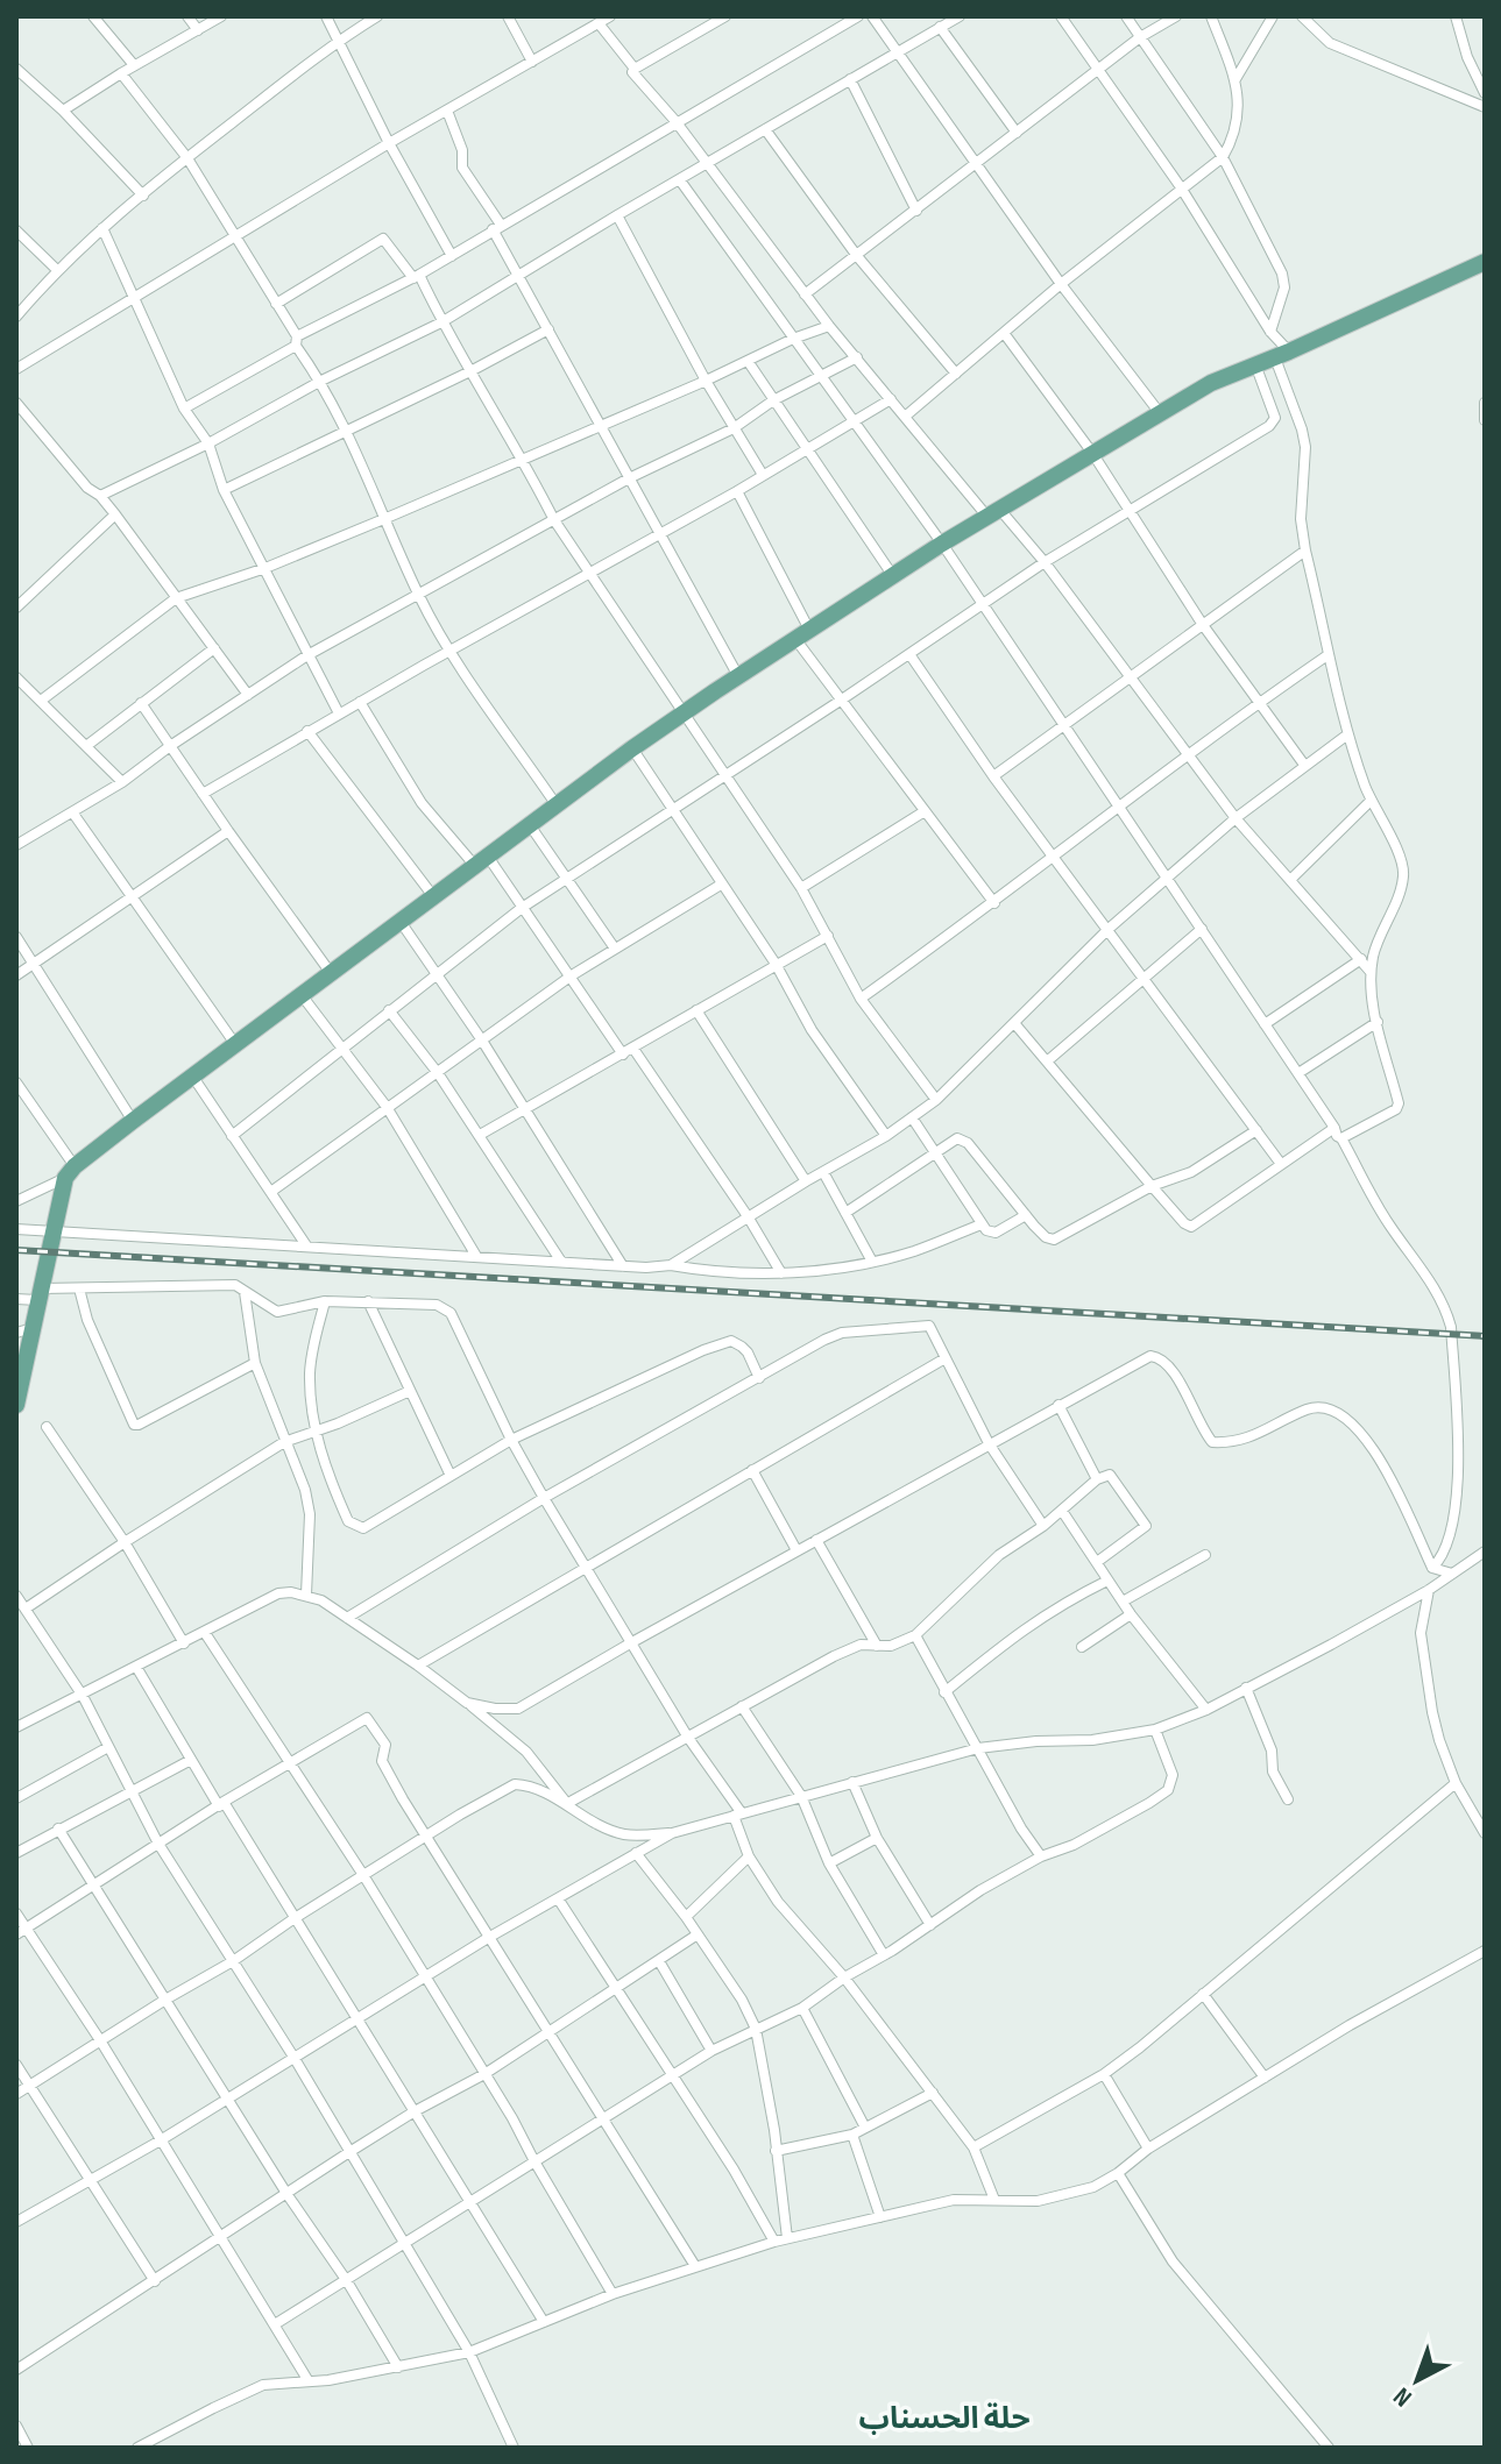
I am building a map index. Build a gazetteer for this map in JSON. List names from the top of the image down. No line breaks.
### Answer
{"districts":["حلة الحسناب"],"north":"bottom left"}
